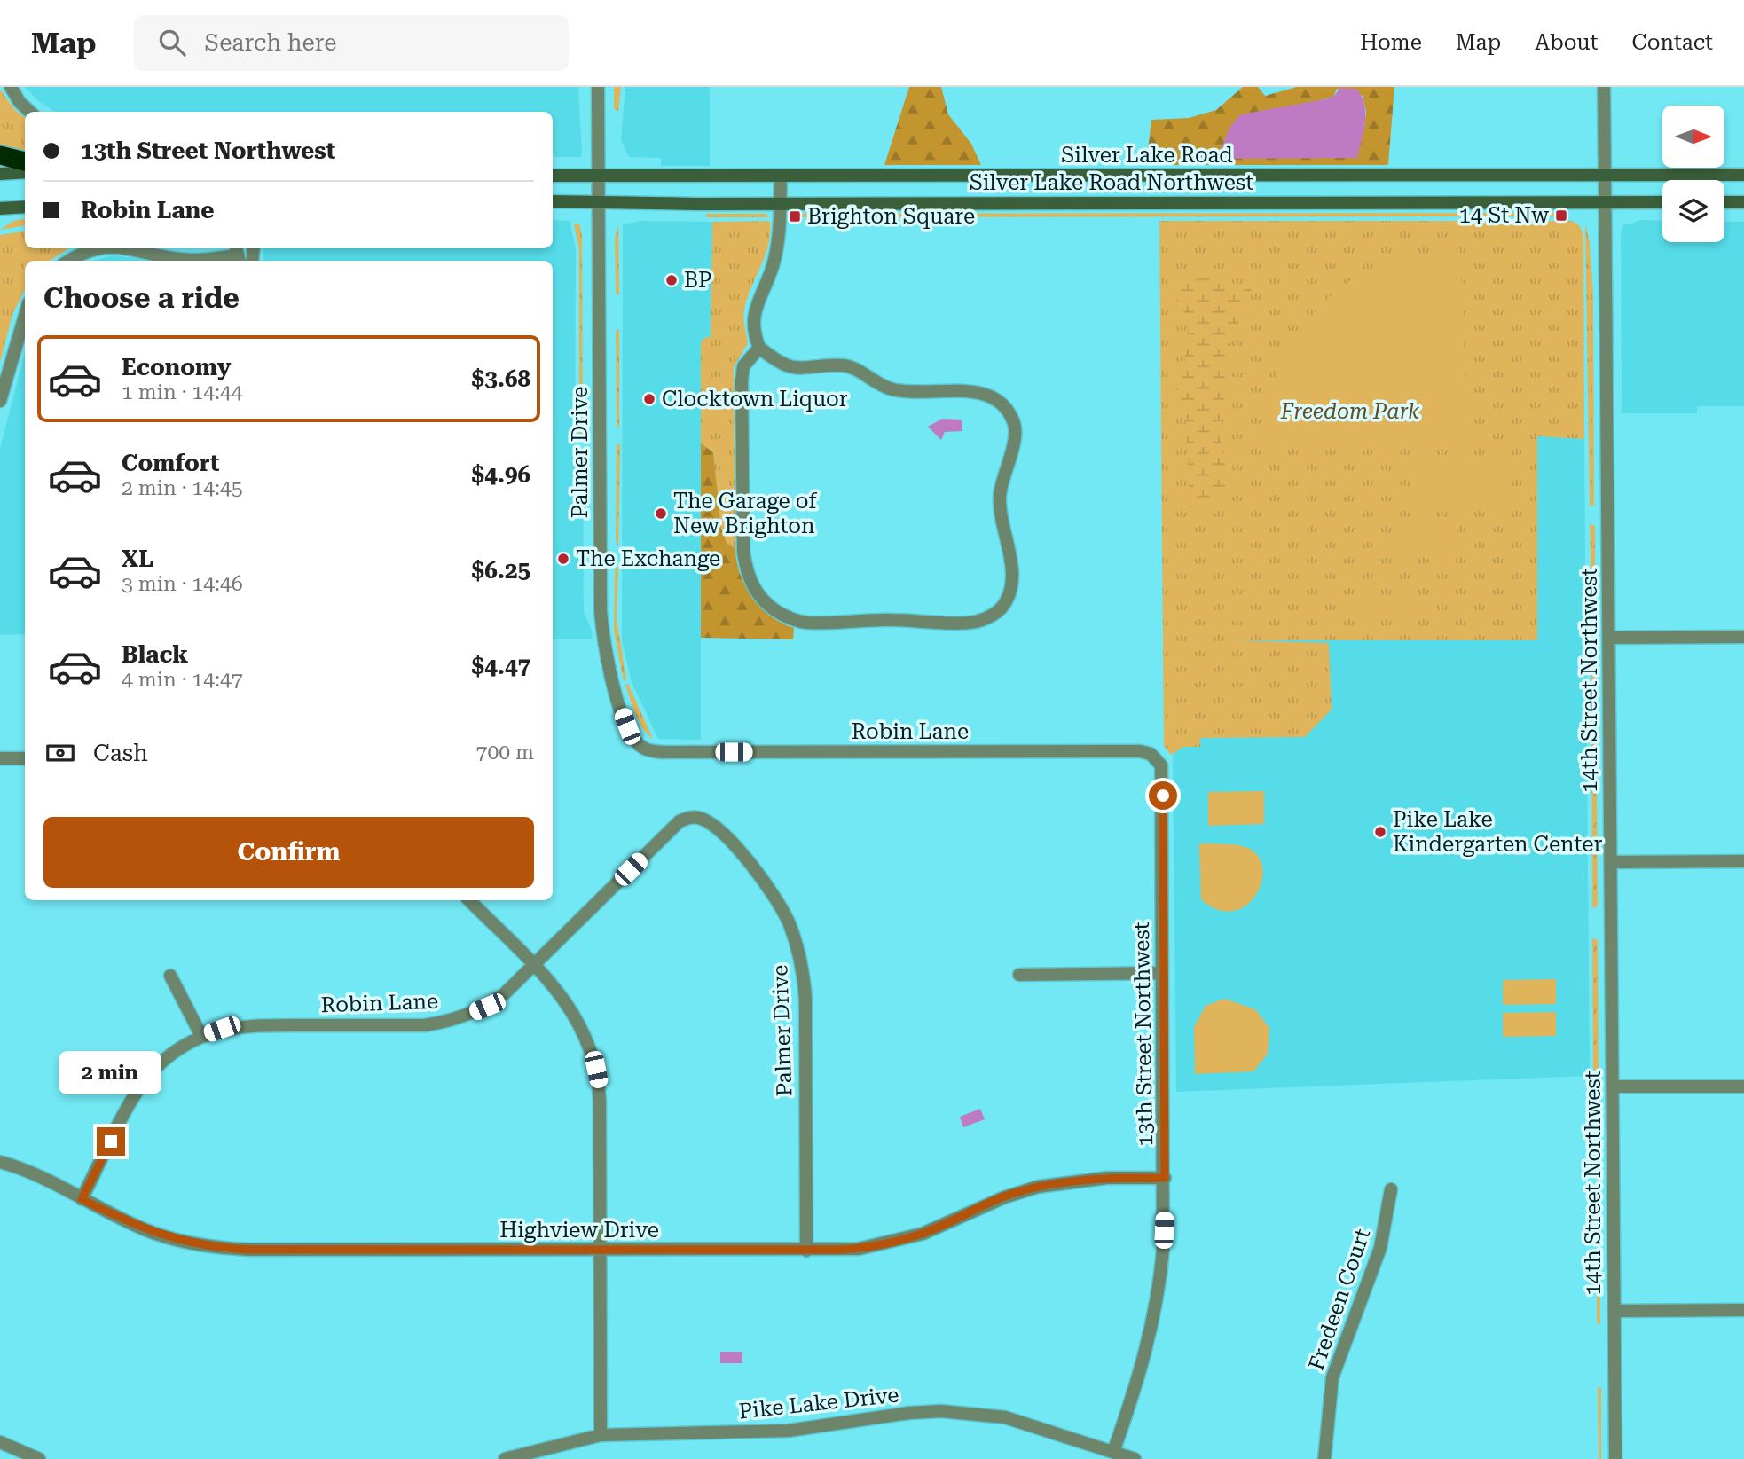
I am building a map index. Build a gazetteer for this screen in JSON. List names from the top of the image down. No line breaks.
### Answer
{"streets":{"main road":["Silver Lake Road","Silver Lake Road Northwest"],"street":["Palmer Drive","14th Street Northwest","Robin Lane","13th Street Northwest","Highview Drive","Fredeen Court","Pike Lake Drive"]},"crossings":[["Silver Lake Road","Palmer Drive"],["Silver Lake Road","14th Street Northwest"],["Silver Lake Road Northwest","Palmer Drive"],["Silver Lake Road Northwest","14th Street Northwest"],["Palmer Drive","Robin Lane"],["Palmer Drive","Highview Drive"],["Robin Lane","13th Street Northwest"],["Robin Lane","Highview Drive"],["13th Street Northwest","Highview Drive"],["13th Street Northwest","Pike Lake Drive"]],"parks":["Freedom Park"],"places":{"transit":["14 St Nw","Brighton Square"],"other":["BP","Clocktown Liquor","The Garage of New Brighton","The Exchange","Pike Lake Kindergarten Center"]},"north":"right","page":{"header":"Map","search":"Search here","nav":["Home","Map","About","Contact"],"banner":["13th Street Northwest","Robin Lane"],"heading":"Choose a ride","list":[{"name":"Economy","note":"1 min · 14:44","value":"$3.68"},{"name":"Comfort","note":"2 min · 14:45","value":"$4.96"},{"name":"XL","note":"3 min · 14:46","value":"$6.25"},{"name":"Black","note":"4 min · 14:47","value":"$4.47"}],"pay":["Cash","700 m"],"buttons":"Confirm","bubble":"2 min"}}
